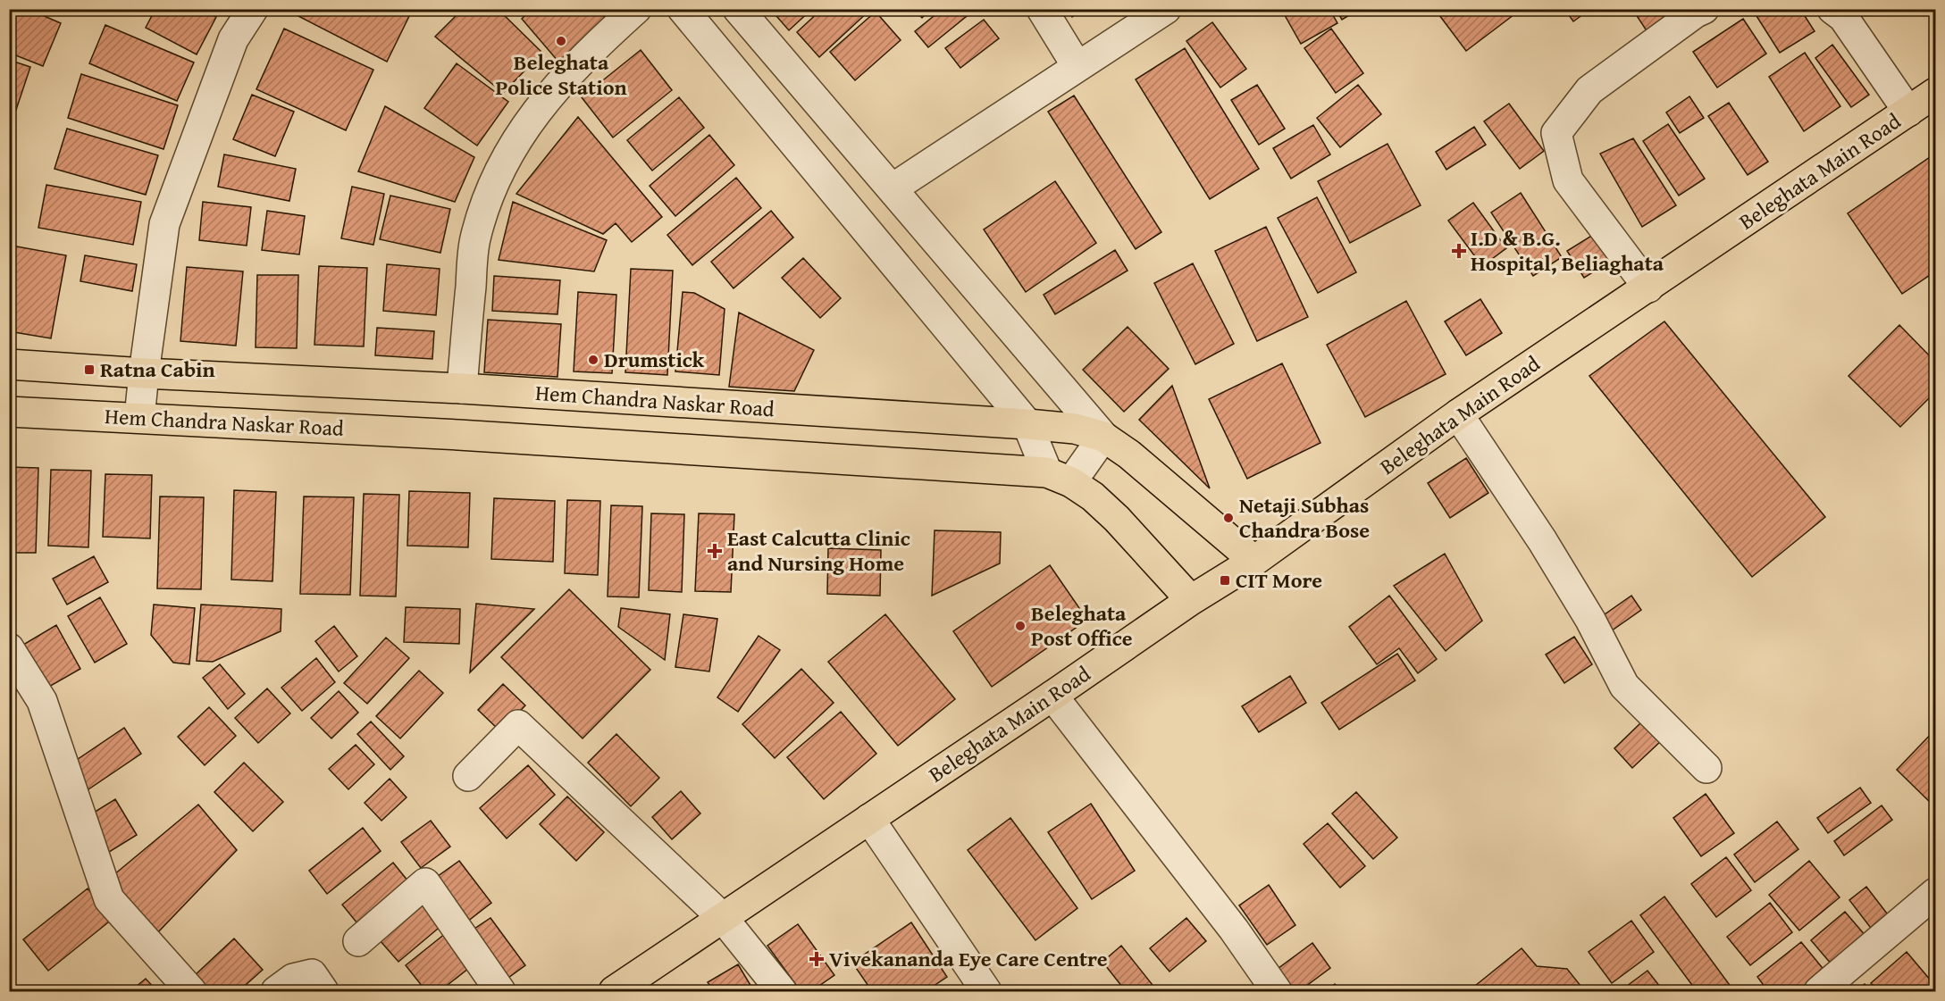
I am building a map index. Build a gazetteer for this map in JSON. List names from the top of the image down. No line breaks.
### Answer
{"streets":{"main road":["Beleghata Main Road","Hem Chandra Naskar Road"]},"crossings":[["Beleghata Main Road","Hem Chandra Naskar Road"]],"places":{"other":["Beleghata Police Station","Drumstick","Netaji Subhas Chandra Bose","Beleghata Post Office"],"health":["I.D & B.G. Hospital, Beliaghata","East Calcutta Clinic and Nursing Home","Vivekananda Eye Care Centre"],"transit":["Ratna Cabin","CIT More"]}}
